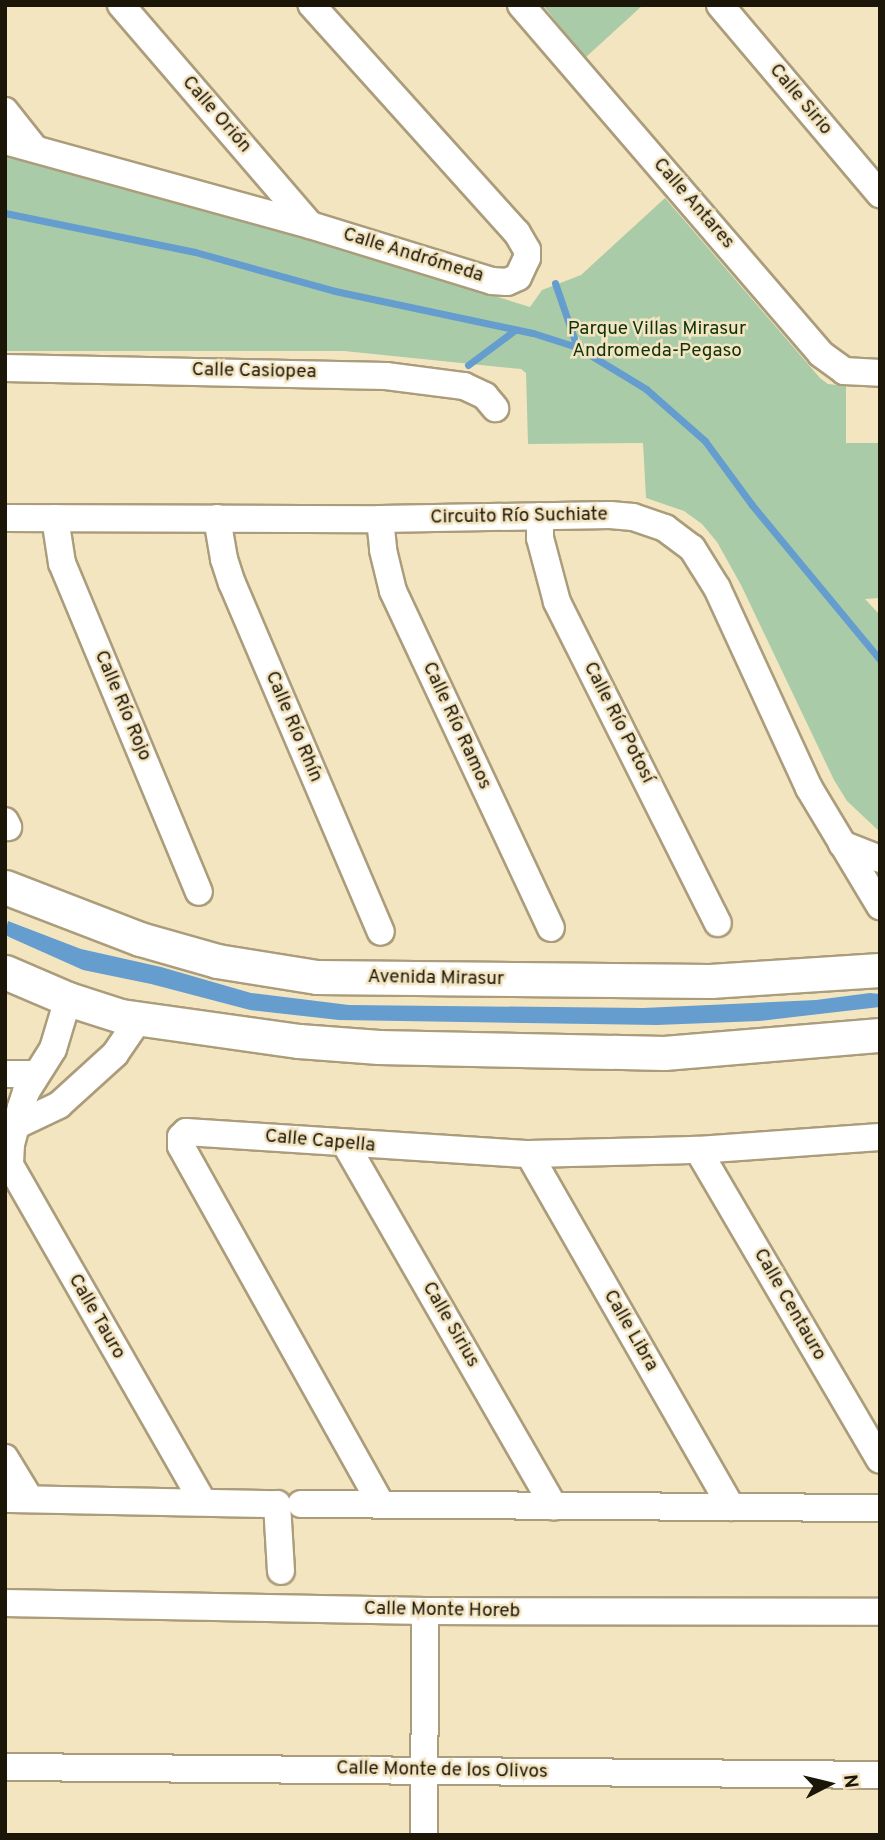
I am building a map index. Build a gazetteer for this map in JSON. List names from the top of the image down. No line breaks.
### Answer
{"streets":{"street":["Calle Sirio","Calle Orión","Calle Antares","Calle Andrómeda","Calle Casiopea","Circuito Río Suchiate","Calle Río Rojo","Calle Río Potosí","Calle Río Ramos","Calle Río Rhín","Avenida Mirasur","Calle Capella","Calle Centauro","Calle Tauro","Calle Sirius","Calle Libra","Calle Monte Horeb","Calle Monte de los Olivos"]},"crossings":[["Calle Orión","Calle Andrómeda"],["Circuito Río Suchiate","Calle Río Rojo"],["Circuito Río Suchiate","Calle Río Potosí"],["Circuito Río Suchiate","Calle Río Ramos"],["Circuito Río Suchiate","Calle Río Rhín"],["Calle Capella","Calle Centauro"],["Calle Capella","Calle Sirius"],["Calle Capella","Calle Libra"]],"parks":["Parque Villas Mirasur Andromeda-Pegaso"],"north":"right"}
